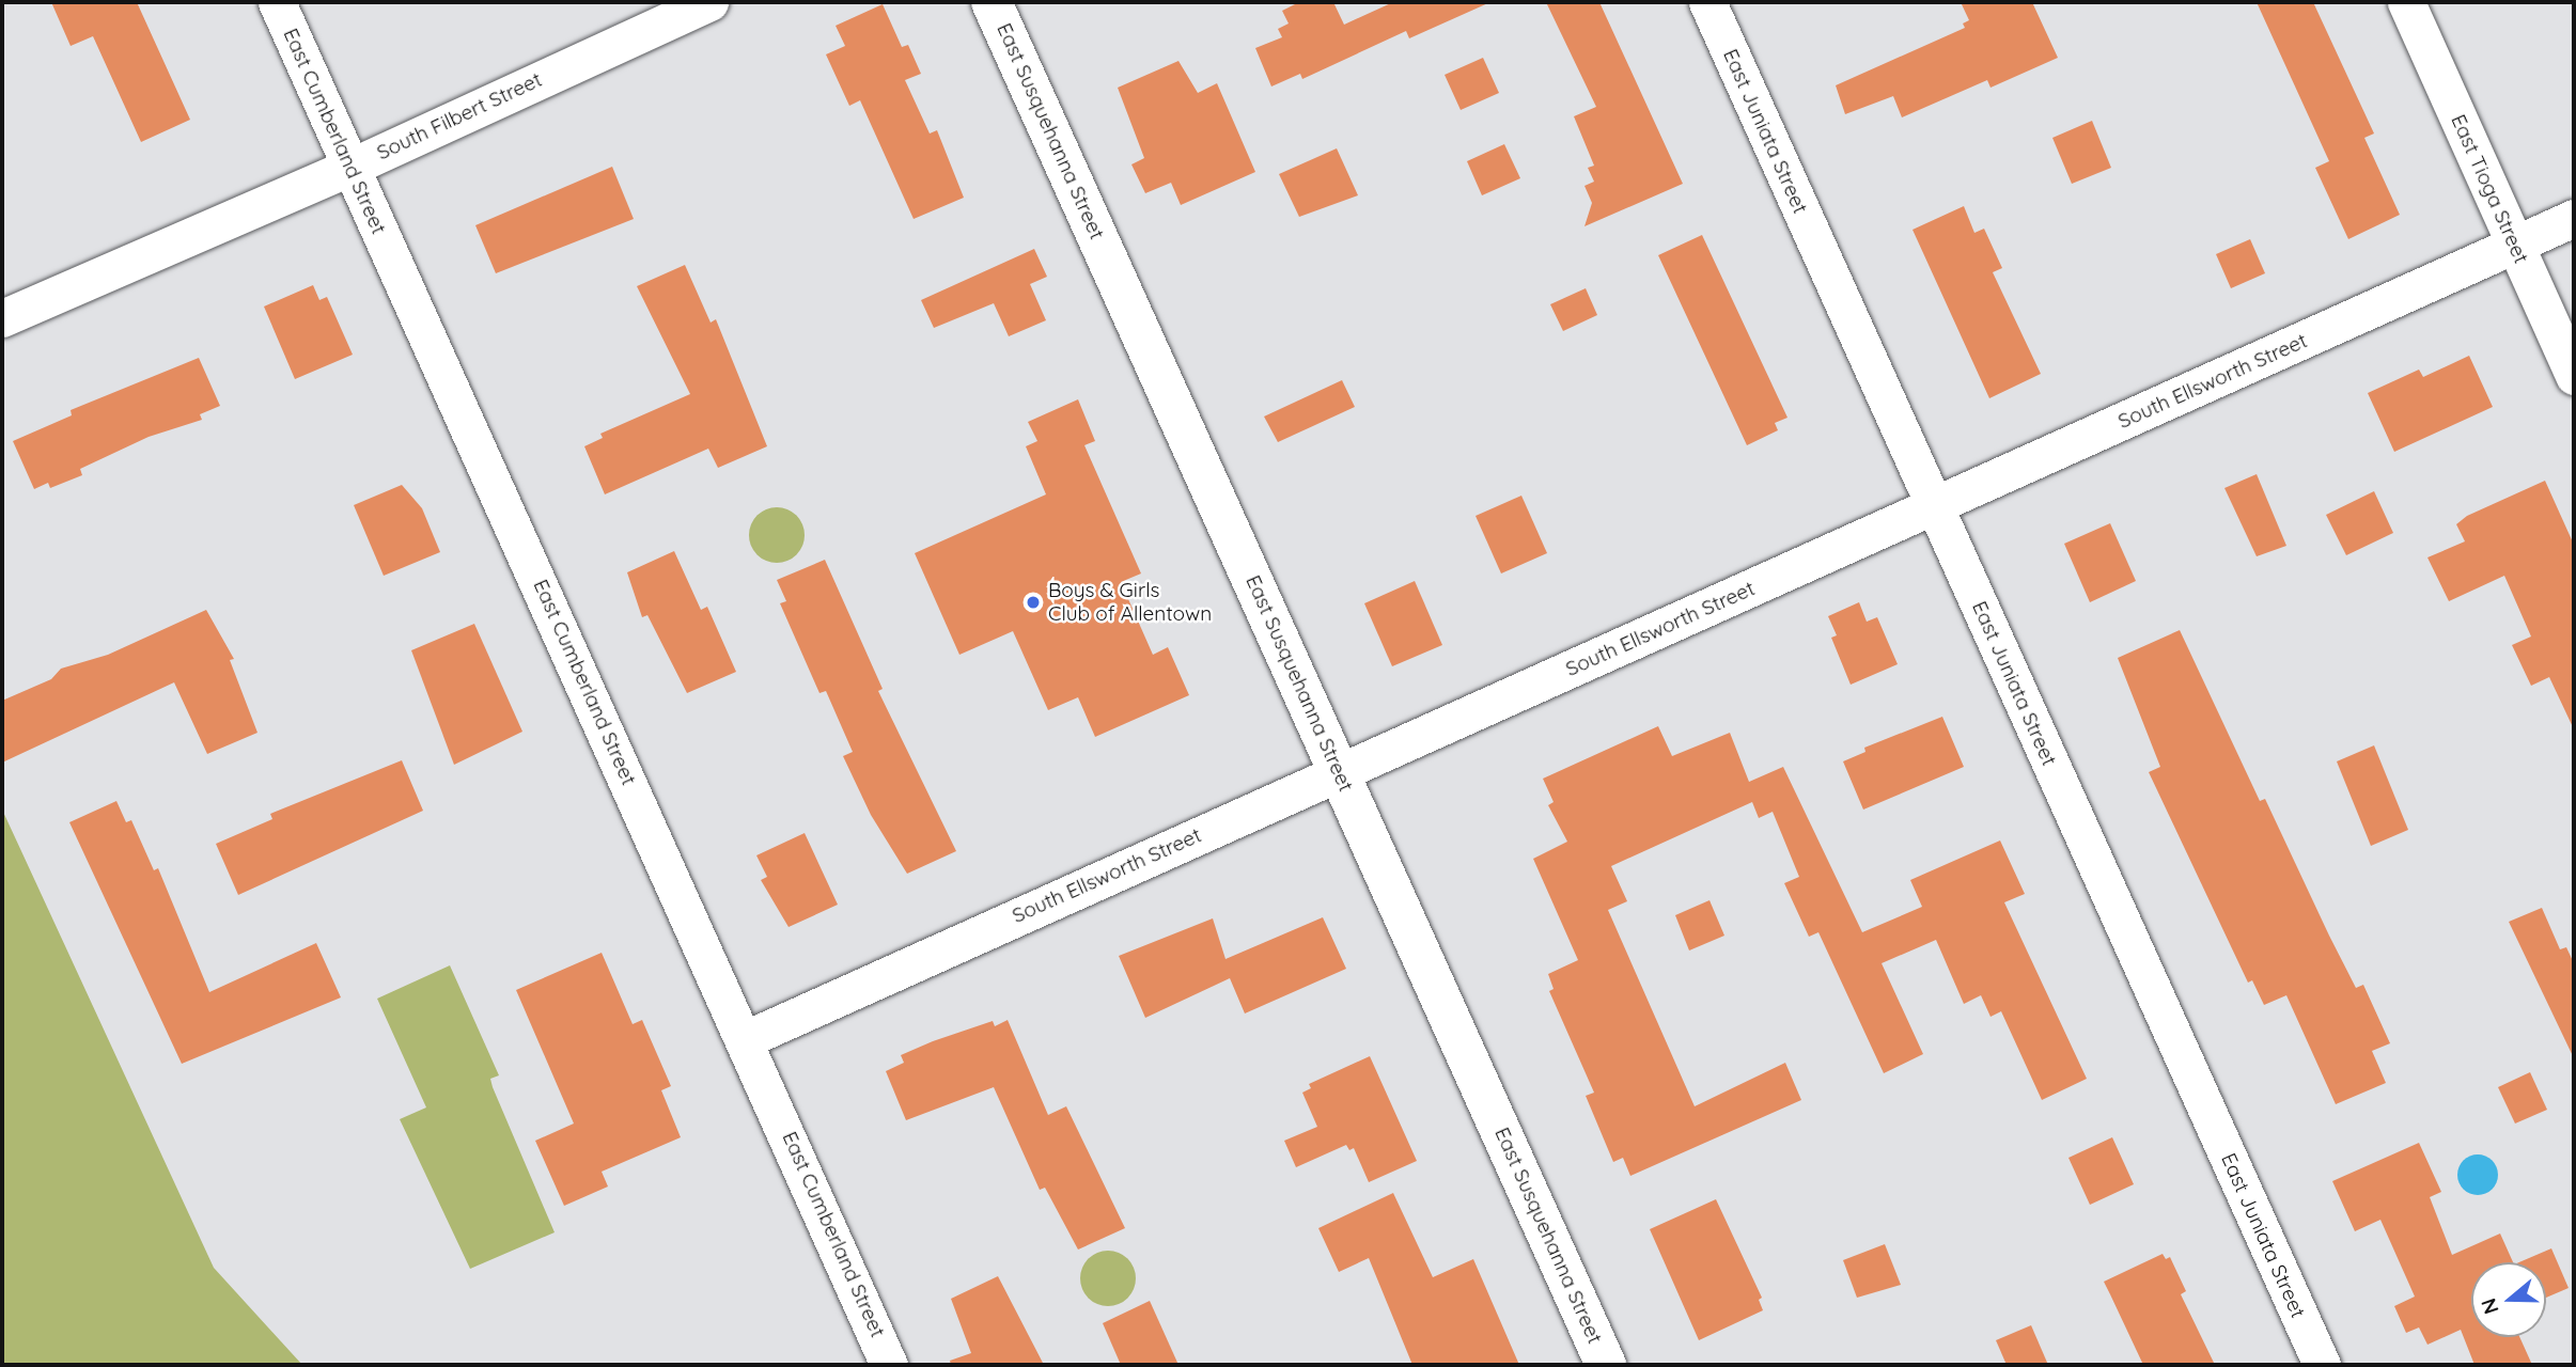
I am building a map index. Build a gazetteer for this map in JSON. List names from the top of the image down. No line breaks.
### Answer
{"streets":{"main road":["East Susquehanna Street"],"street":["South Filbert Street","East Cumberland Street","East Juniata Street","East Tioga Street","South Ellsworth Street"]},"crossings":[["South Filbert Street","East Cumberland Street"],["East Cumberland Street","South Ellsworth Street"],["East Susquehanna Street","South Ellsworth Street"],["East Juniata Street","South Ellsworth Street"],["East Tioga Street","South Ellsworth Street"]],"places":["Boys & Girls Club of Allentown"],"north":"left"}
